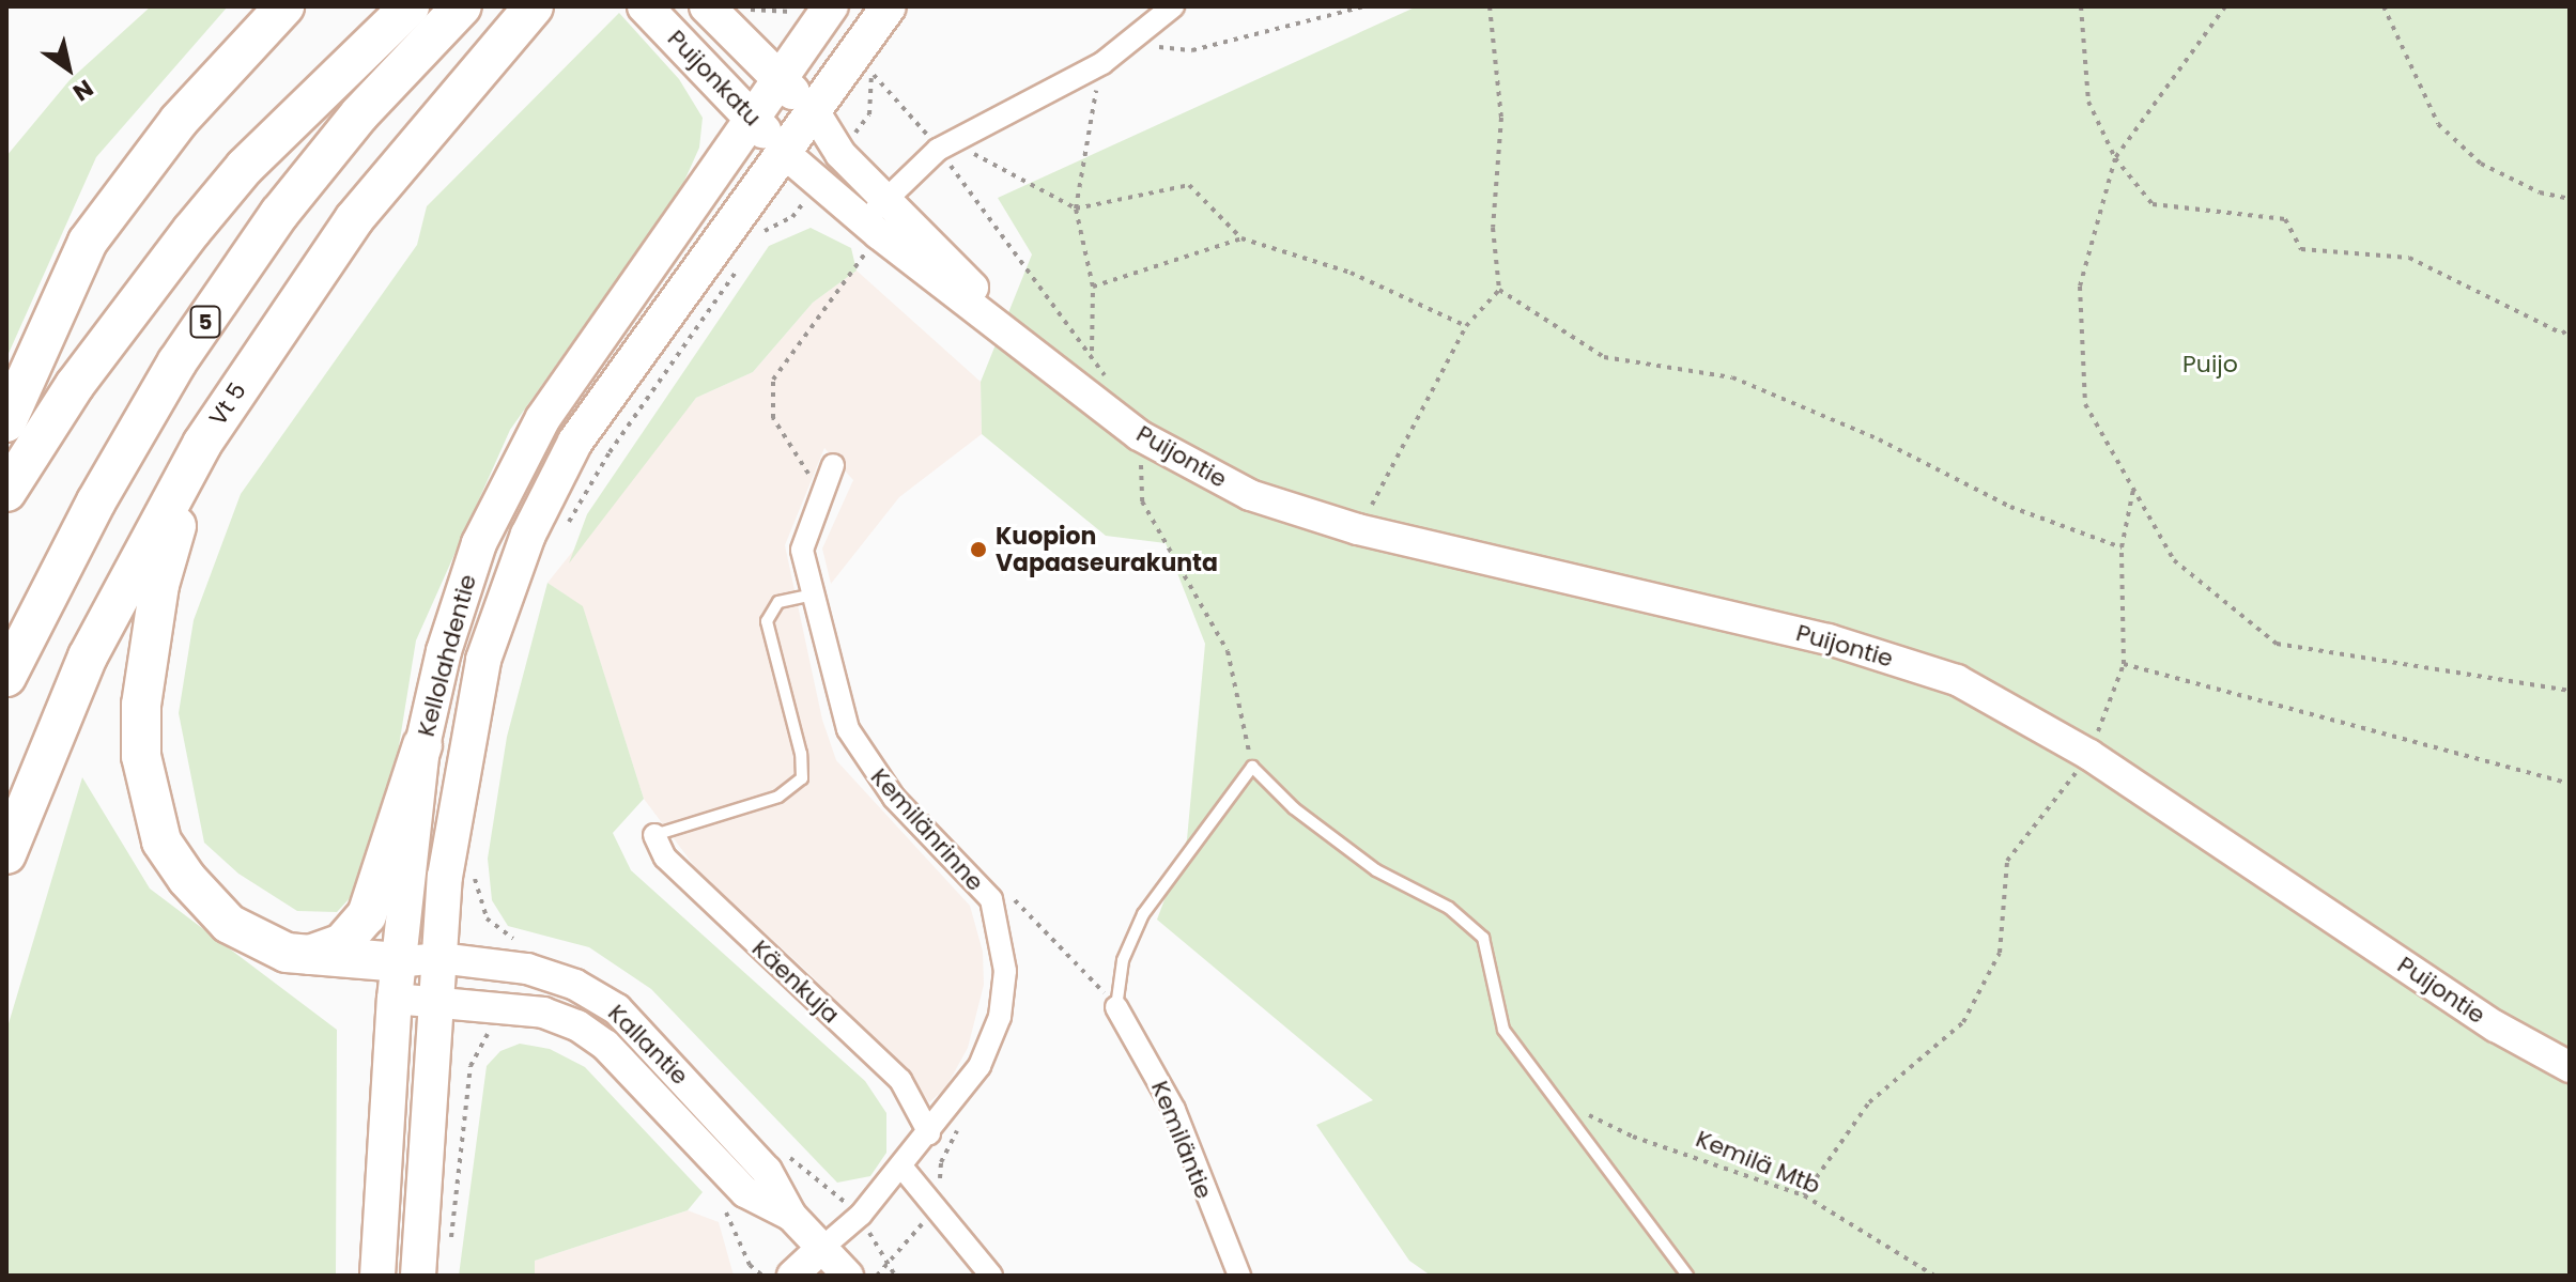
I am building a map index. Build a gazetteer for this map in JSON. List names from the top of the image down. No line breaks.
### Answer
{"streets":{"highway":["5","Vt 5"],"main road":["Puijonkatu","Kellolahdentie"],"street":["Puijontie","Kemilänrinne","Käenkuja","Kallantie","Kemiläntie"],"path":["Kemilä Mtb"]},"crossings":[["Puijonkatu","Puijontie"],["Puijonkatu","Kellolahdentie"],["Puijontie","Kellolahdentie"],["Kellolahdentie","Kallantie"],["Kemilänrinne","Käenkuja"],["Kemilänrinne","Kallantie"]],"parks":["Puijo"],"places":["Kuopion Vapaaseurakunta"],"north":"bottom right"}
